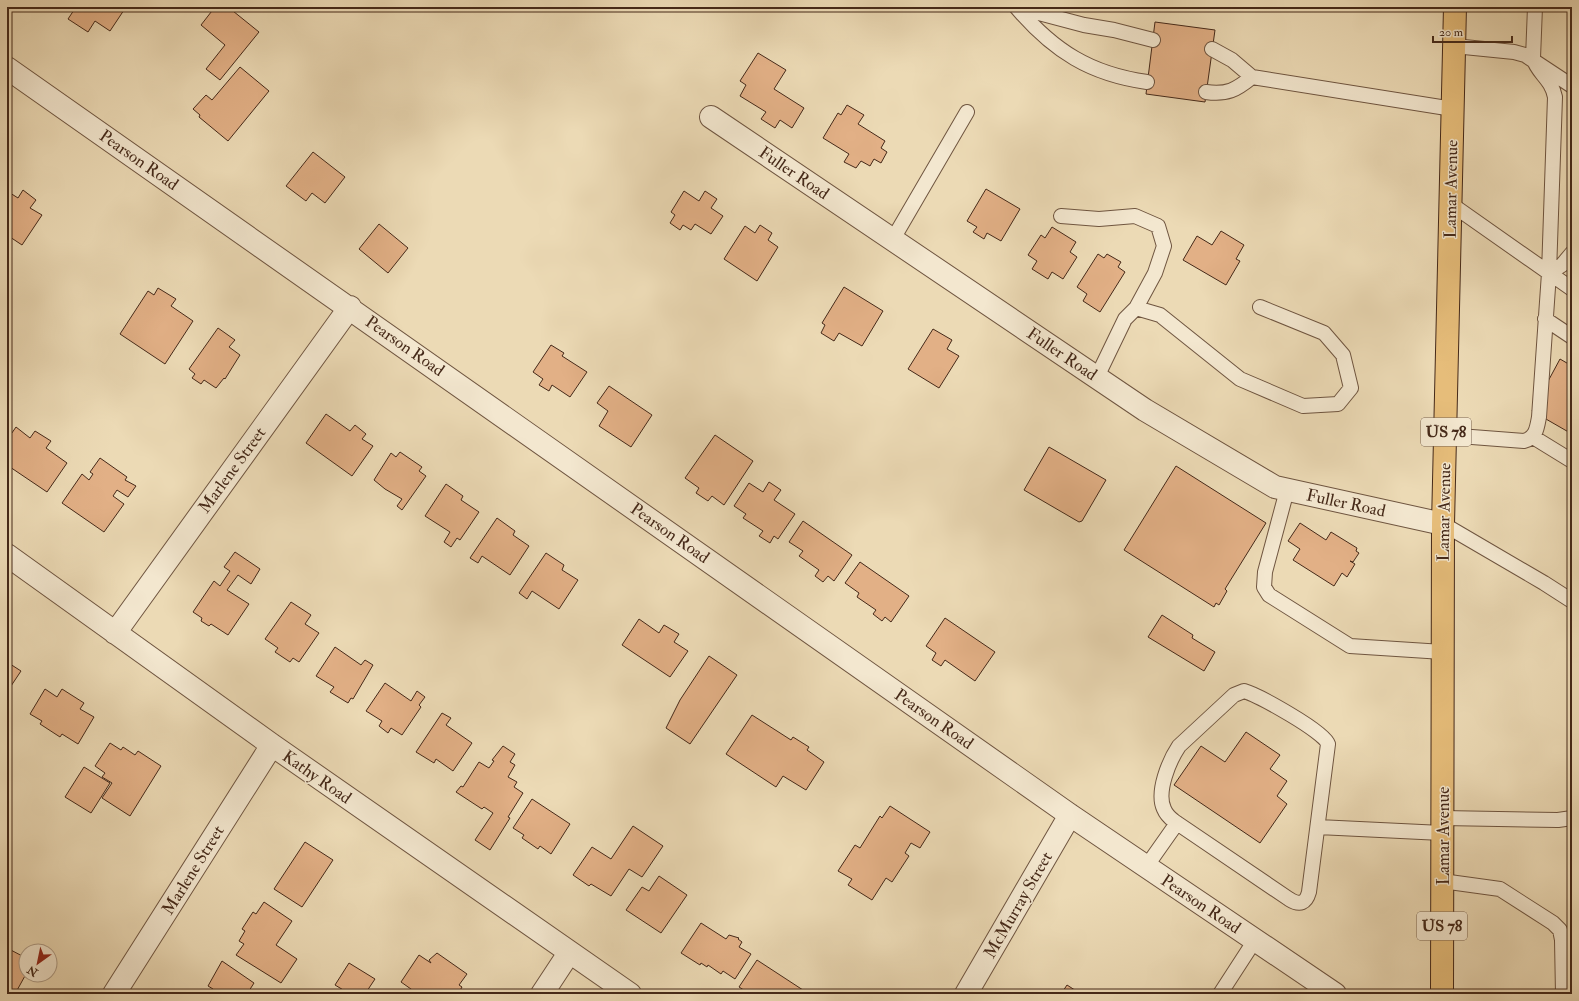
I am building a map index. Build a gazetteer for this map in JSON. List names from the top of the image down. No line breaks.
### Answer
{"streets":{"highway":["Lamar Avenue","US 78"],"street":["Pearson Road","Fuller Road","Marlene Street","Kathy Road","McMurray Street"]},"crossings":[["Pearson Road","Marlene Street"],["Pearson Road","McMurray Street"],["Fuller Road","Lamar Avenue"],["Marlene Street","Kathy Road"]],"scale_bar":"20 m","north":"bottom left"}
